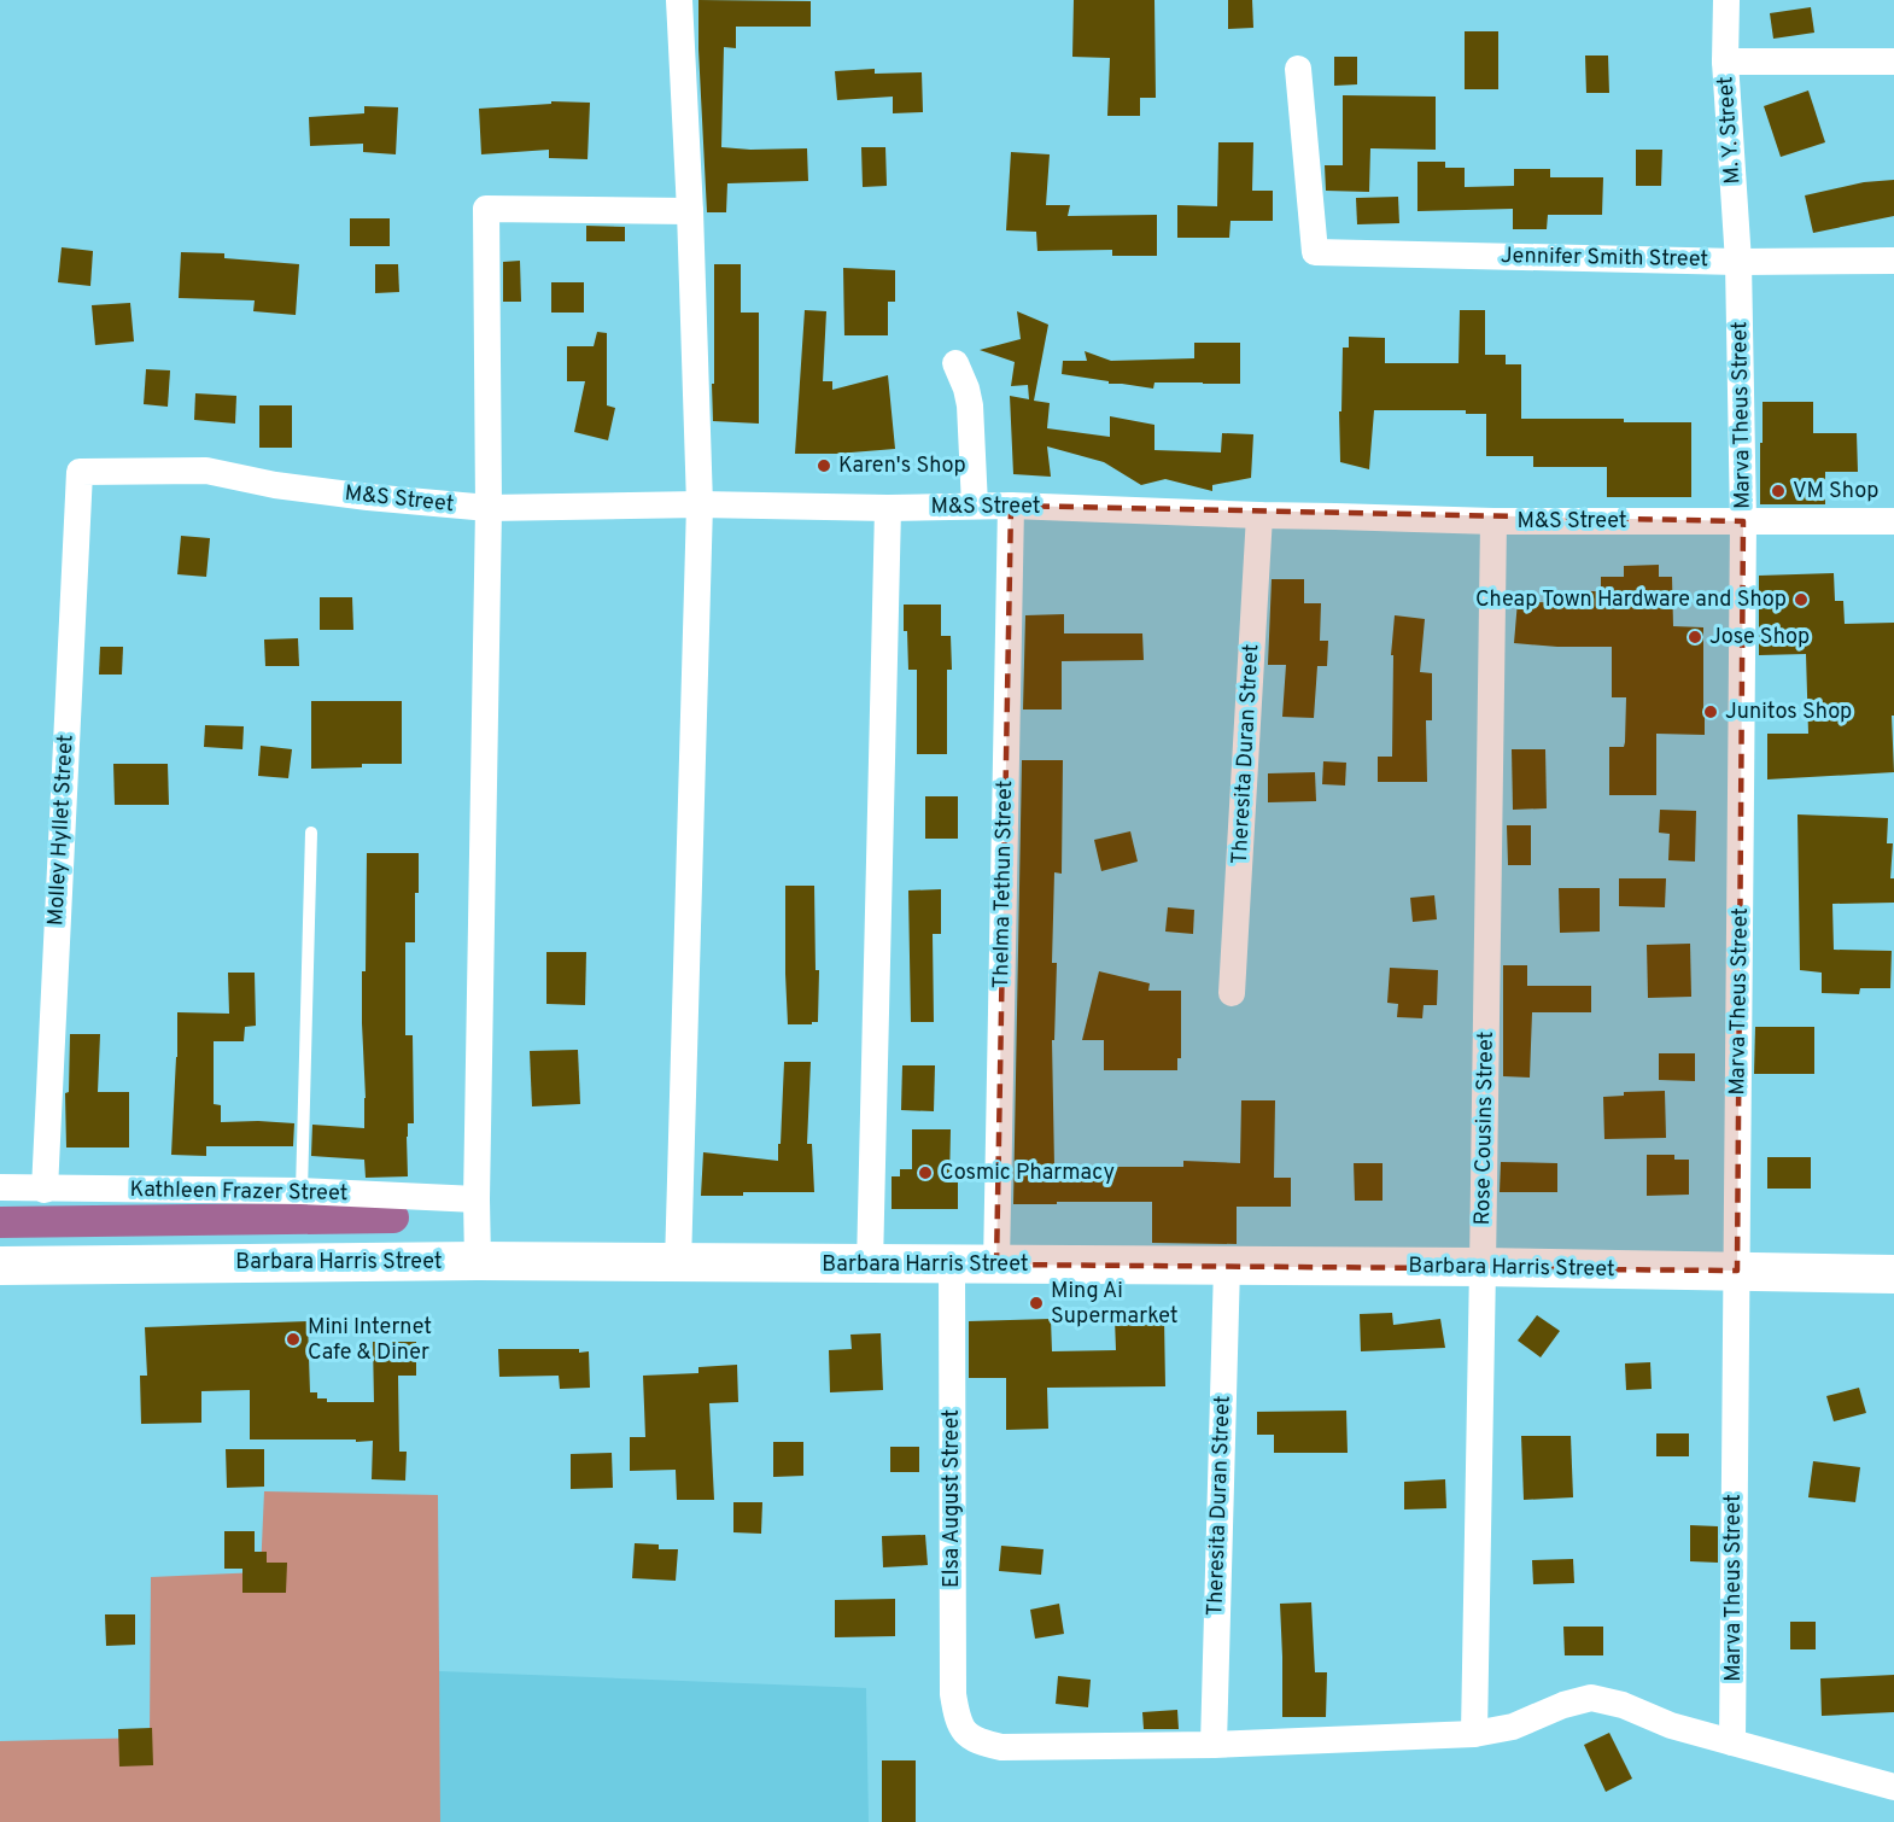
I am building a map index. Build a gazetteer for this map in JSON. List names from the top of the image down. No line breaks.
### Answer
{"streets":{"street":["M. Y. Street","Jennifer Smith Street","Marva Theus Street","M&S Street","Theresita Duran Street","Molley Hyllet Street","Thelma Tethun Street","Rose Cousins Street","Kathleen Frazer Street","Barbara Harris Street","Elsa August Street"]},"crossings":[["M. Y. Street","Jennifer Smith Street"],["M. Y. Street","Marva Theus Street"],["Jennifer Smith Street","Marva Theus Street"],["Marva Theus Street","M&S Street"],["Marva Theus Street","Barbara Harris Street"],["M&S Street","Theresita Duran Street"],["M&S Street","Molley Hyllet Street"],["M&S Street","Thelma Tethun Street"],["M&S Street","Rose Cousins Street"],["Theresita Duran Street","Barbara Harris Street"],["Theresita Duran Street","Elsa August Street"],["Molley Hyllet Street","Kathleen Frazer Street"],["Thelma Tethun Street","Barbara Harris Street"],["Rose Cousins Street","Barbara Harris Street"],["Barbara Harris Street","Elsa August Street"]],"places":["Karen's Shop","VM Shop","Cheap Town Hardware and Shop","Jose Shop","Junitos Shop","Cosmic Pharmacy","Ming Ai Supermarket","Mini Internet Cafe & Diner"]}
